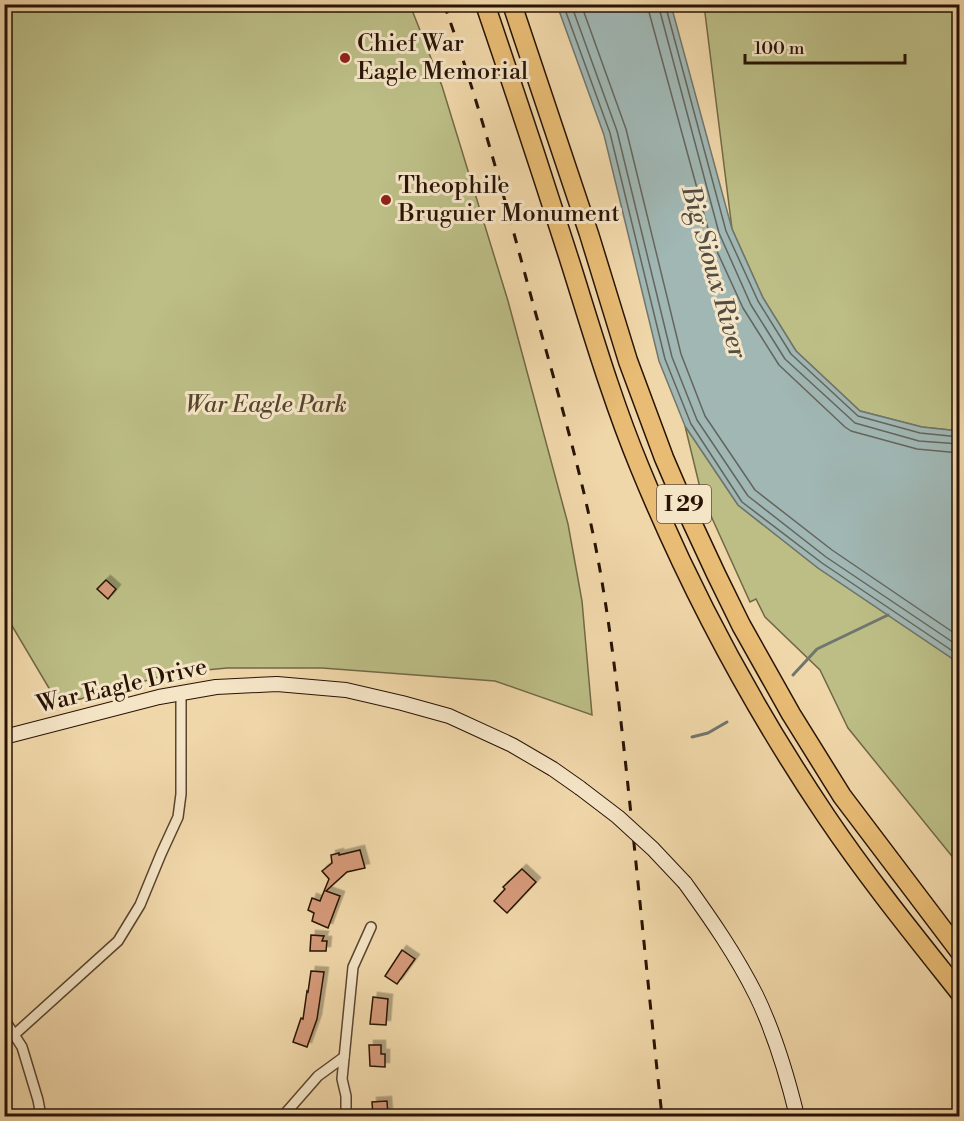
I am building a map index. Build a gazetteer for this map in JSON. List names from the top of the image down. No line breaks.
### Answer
{"streets":{"highway":["I 29"],"main road":["War Eagle Drive"]},"water":["Big Sioux River"],"parks":["War Eagle Park"],"places":["Chief War Eagle Memorial","Theophile Bruguier Monument"],"scale_bar":"100 m"}
